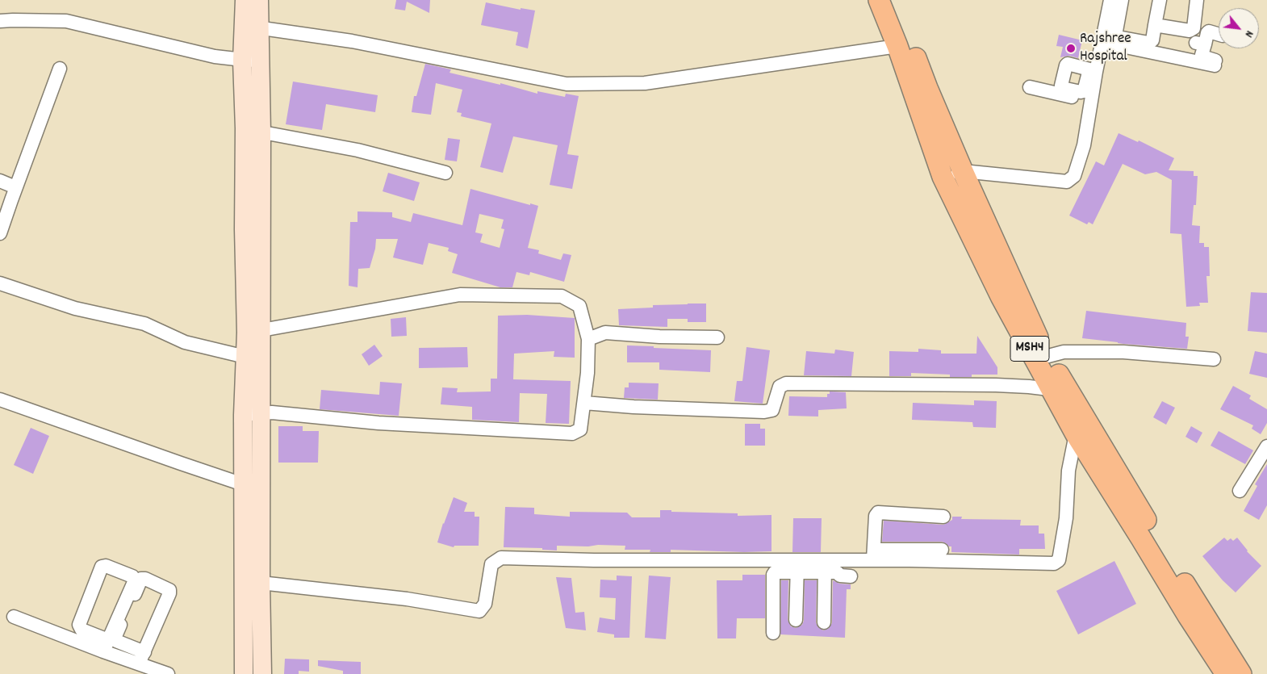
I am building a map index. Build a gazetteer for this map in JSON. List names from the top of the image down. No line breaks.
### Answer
{"streets":{"main road":["MSH4"]},"places":["Rajshree Hospital"],"north":"bottom right"}
